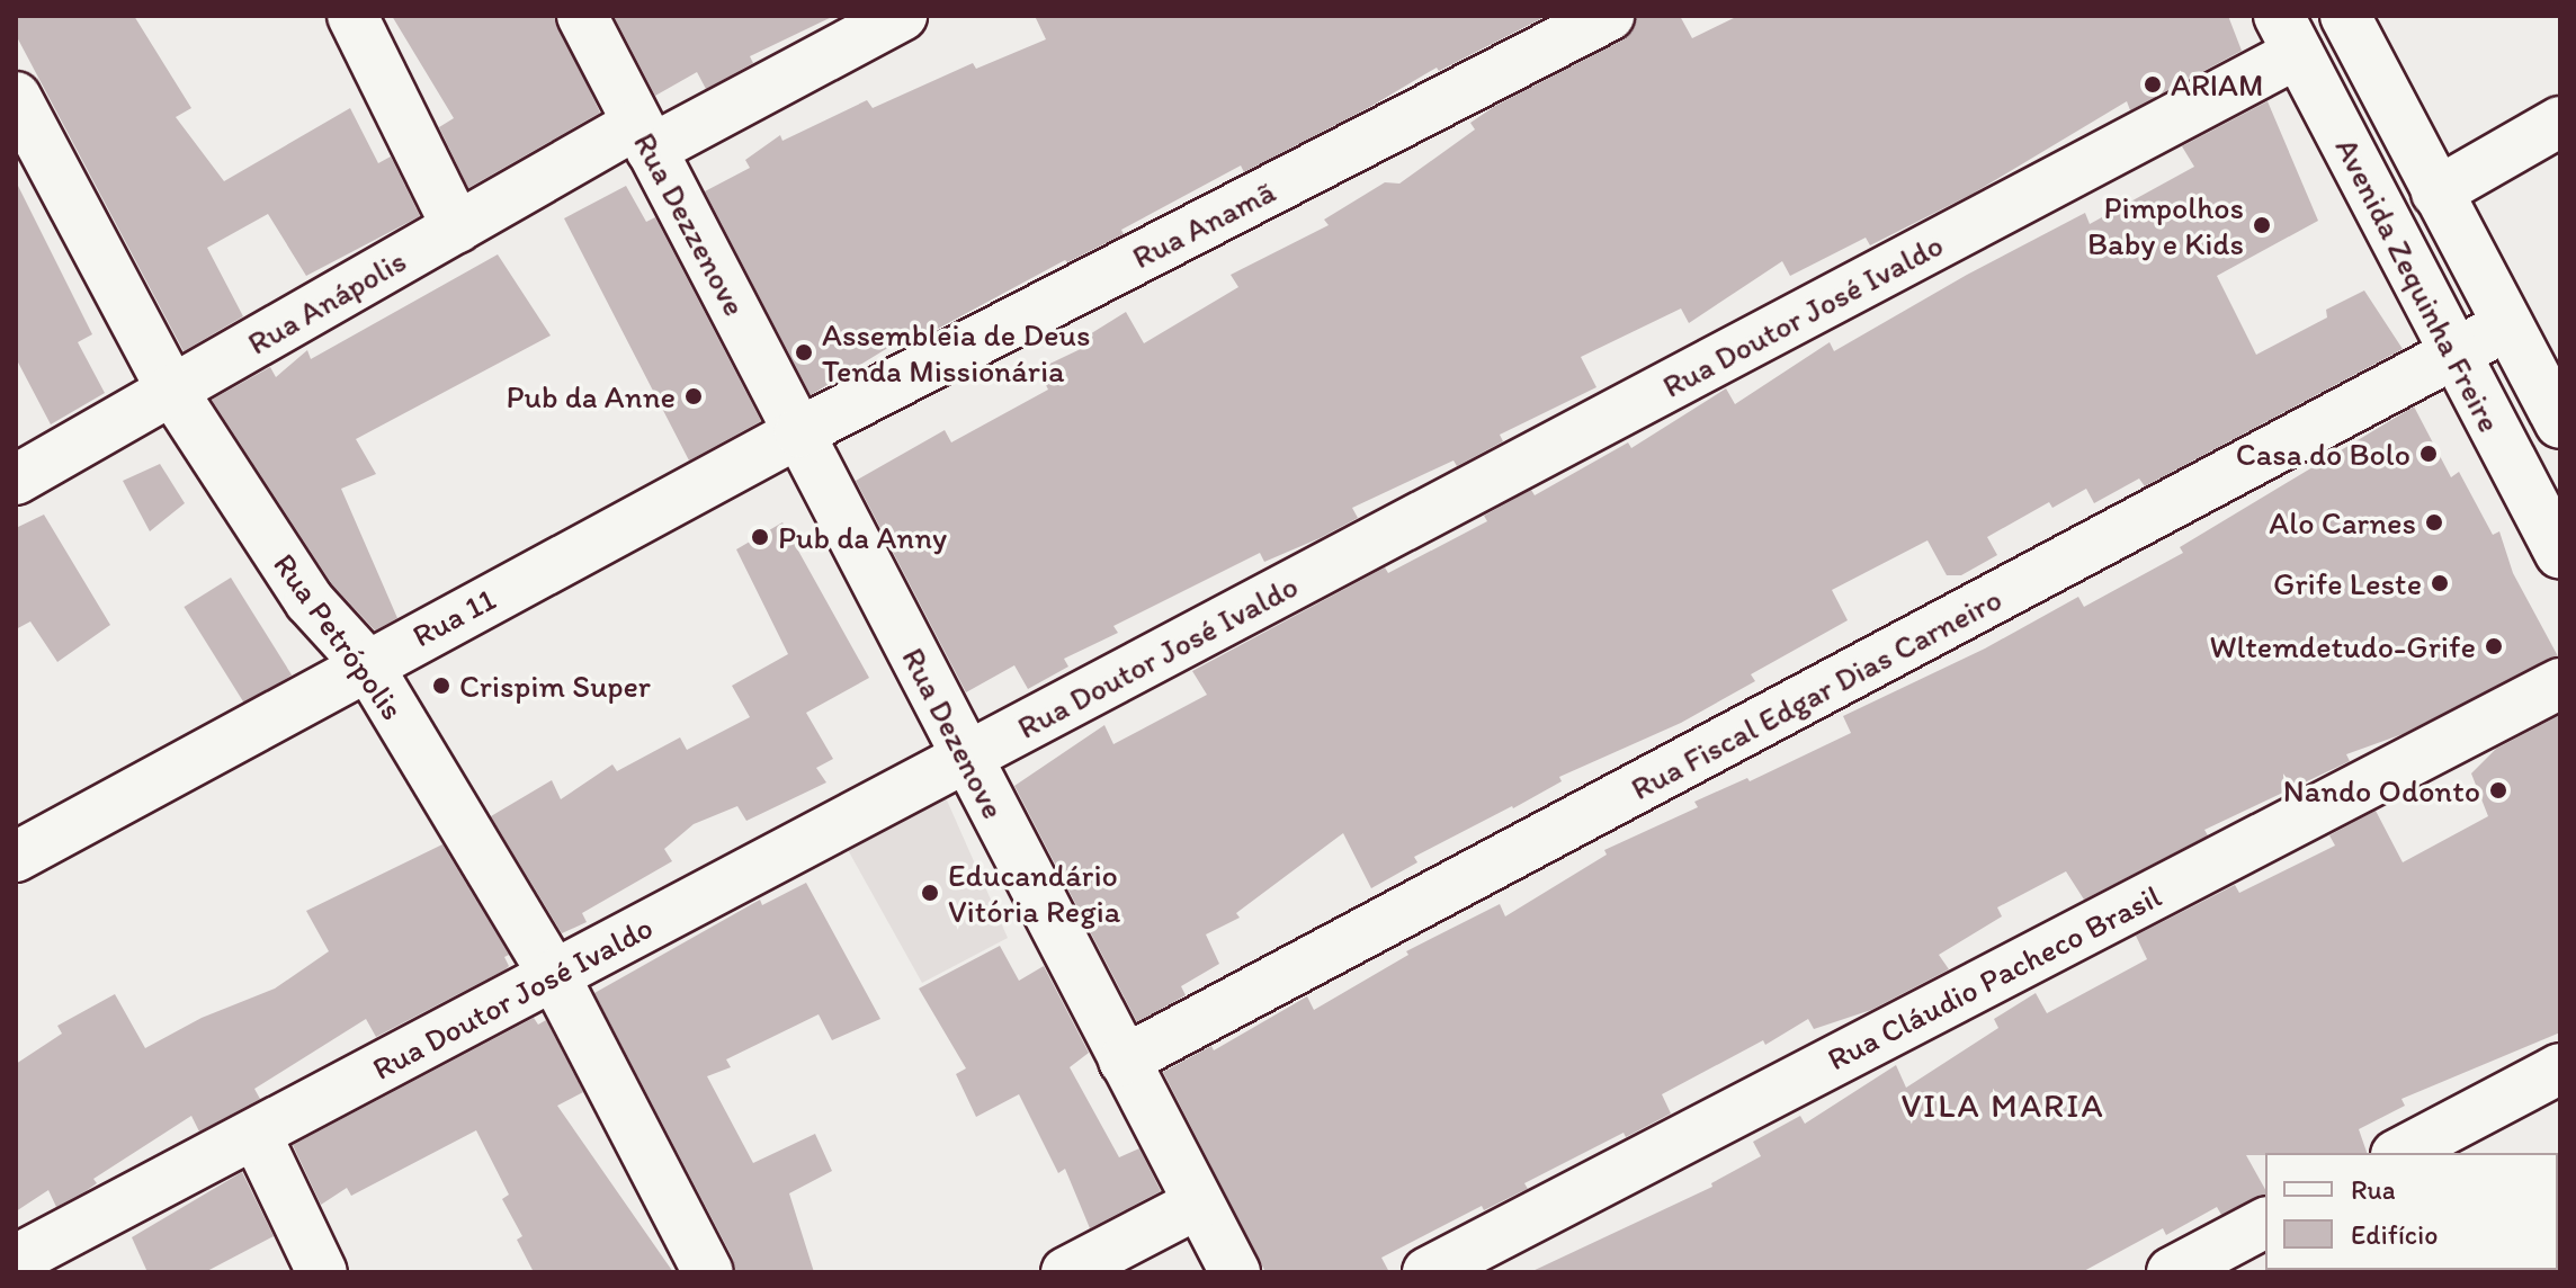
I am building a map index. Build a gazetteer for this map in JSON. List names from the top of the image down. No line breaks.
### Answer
{"streets":{"street":["Rua Dezzenove","Rua Anamã","Avenida Zequinha Freire","Rua Anápolis","Rua Doutor José Ivaldo","Rua 11","Rua Petrópolis","Rua Fiscal Edgar Dias Carneiro","Rua Dezenove","Rua Cláudio Pacheco Brasil"]},"crossings":[["Rua Dezzenove","Rua Anamã"],["Rua Dezzenove","Rua Anápolis"],["Rua Dezzenove","Rua 11"],["Rua Dezzenove","Rua Dezenove"],["Rua Anamã","Rua 11"],["Rua Anamã","Rua Dezenove"],["Avenida Zequinha Freire","Rua Doutor José Ivaldo"],["Avenida Zequinha Freire","Rua Fiscal Edgar Dias Carneiro"],["Rua Anápolis","Rua Petrópolis"],["Rua Doutor José Ivaldo","Rua Petrópolis"],["Rua Doutor José Ivaldo","Rua Dezenove"],["Rua 11","Rua Petrópolis"],["Rua 11","Rua Dezenove"],["Rua Fiscal Edgar Dias Carneiro","Rua Dezenove"]],"districts":["VILA MARIA"],"places":["ARIAM","Pimpolhos Baby e Kids","Assembleia de Deus Tenda Missionária","Pub da Anne","Casa do Bolo","Alo Carnes","Pub da Anny","Grife Leste","Wltemdetudo-Grife","Crispim Super","Nando Odonto","Educandário Vitória Regia"],"legend":["Rua","Edifício"]}
